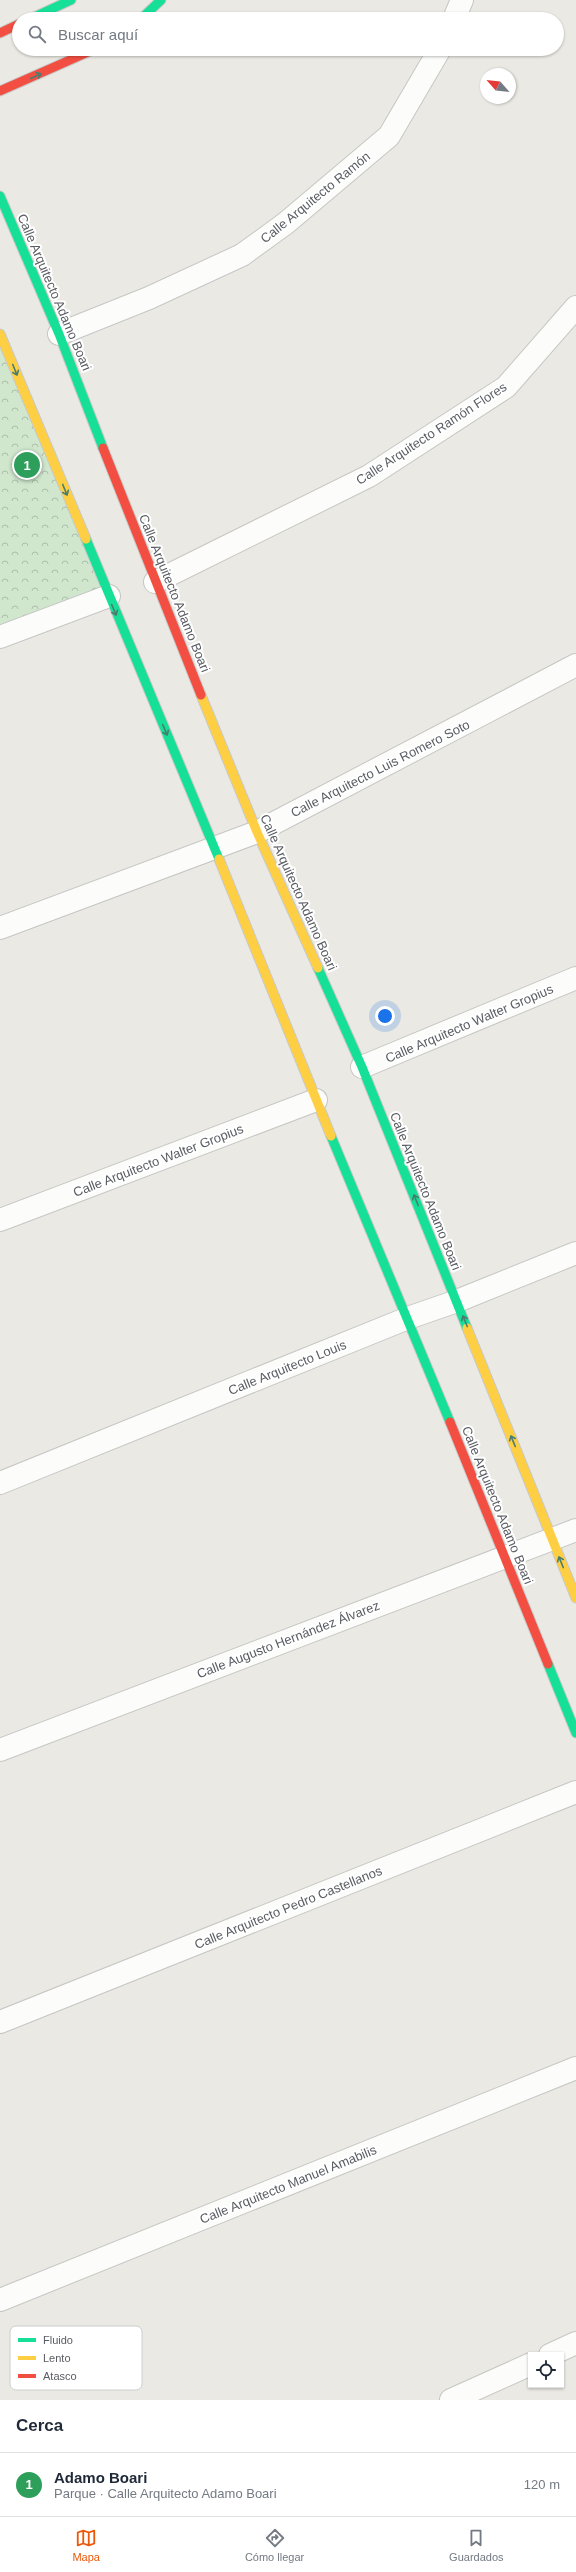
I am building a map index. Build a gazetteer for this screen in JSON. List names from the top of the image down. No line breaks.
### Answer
{"streets":{"street":["Calle Arquitecto Ramón","Calle Arquitecto Adamo Boari","Calle Arquitecto Ramón Flores","Calle Arquitecto Luis Romero Soto","Calle Arquitecto Walter Gropius","Calle Arquitecto Louis","Calle Augusto Hernández Álvarez","Calle Arquitecto Pedro Castellanos","Calle Arquitecto Manuel Amabilis"]},"crossings":[["Calle Arquitecto Ramón","Calle Arquitecto Adamo Boari"],["Calle Arquitecto Adamo Boari","Calle Arquitecto Ramón Flores"],["Calle Arquitecto Adamo Boari","Calle Arquitecto Luis Romero Soto"],["Calle Arquitecto Adamo Boari","Calle Arquitecto Walter Gropius"],["Calle Arquitecto Adamo Boari","Calle Arquitecto Louis"],["Calle Arquitecto Adamo Boari","Calle Augusto Hernández Álvarez"]],"legend":["Fluido","Lento","Atasco"],"north":"top left","page":{"search":"Buscar aquí","pins":"1","heading":"Cerca","list":[{"mark":"1","name":"Adamo Boari","note":"Parque · Calle Arquitecto Adamo Boari","value":"120 m"}],"nav":["Mapa","Cómo llegar","Guardados"]}}
